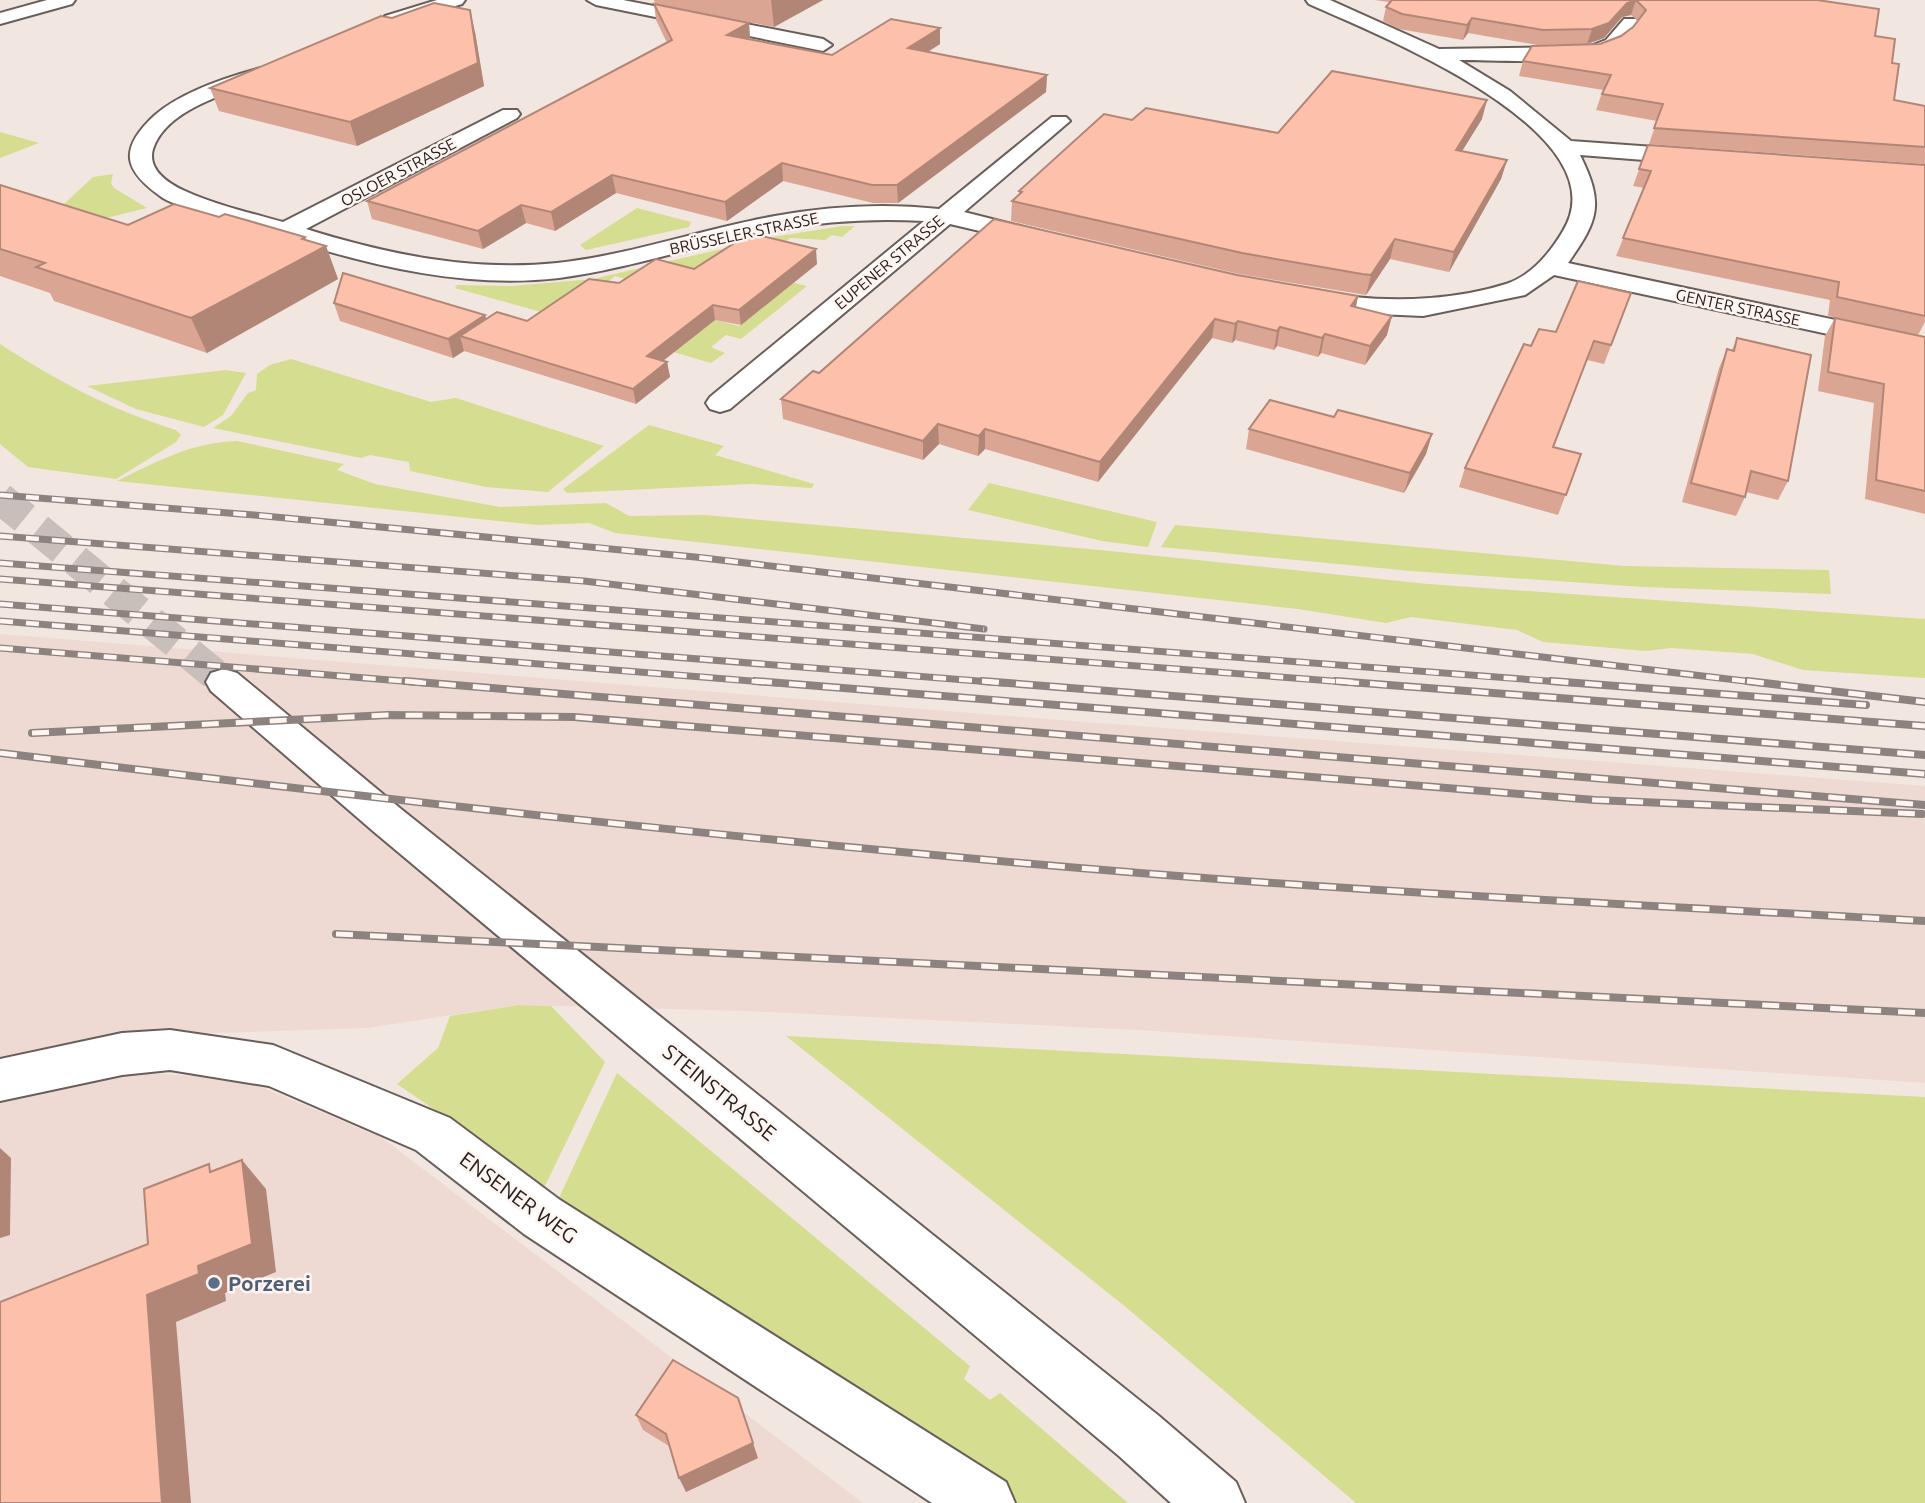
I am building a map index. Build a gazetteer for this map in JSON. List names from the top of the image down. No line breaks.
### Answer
{"streets":{"street":["OSLOER STRASSE","BRÜSSELER STRASSE","EUPENER STRASSE","GENTER STRASSE","STEINSTRASSE","ENSENER WEG"]},"crossings":[["OSLOER STRASSE","BRÜSSELER STRASSE"],["BRÜSSELER STRASSE","EUPENER STRASSE"]],"places":["Porzerei"]}
